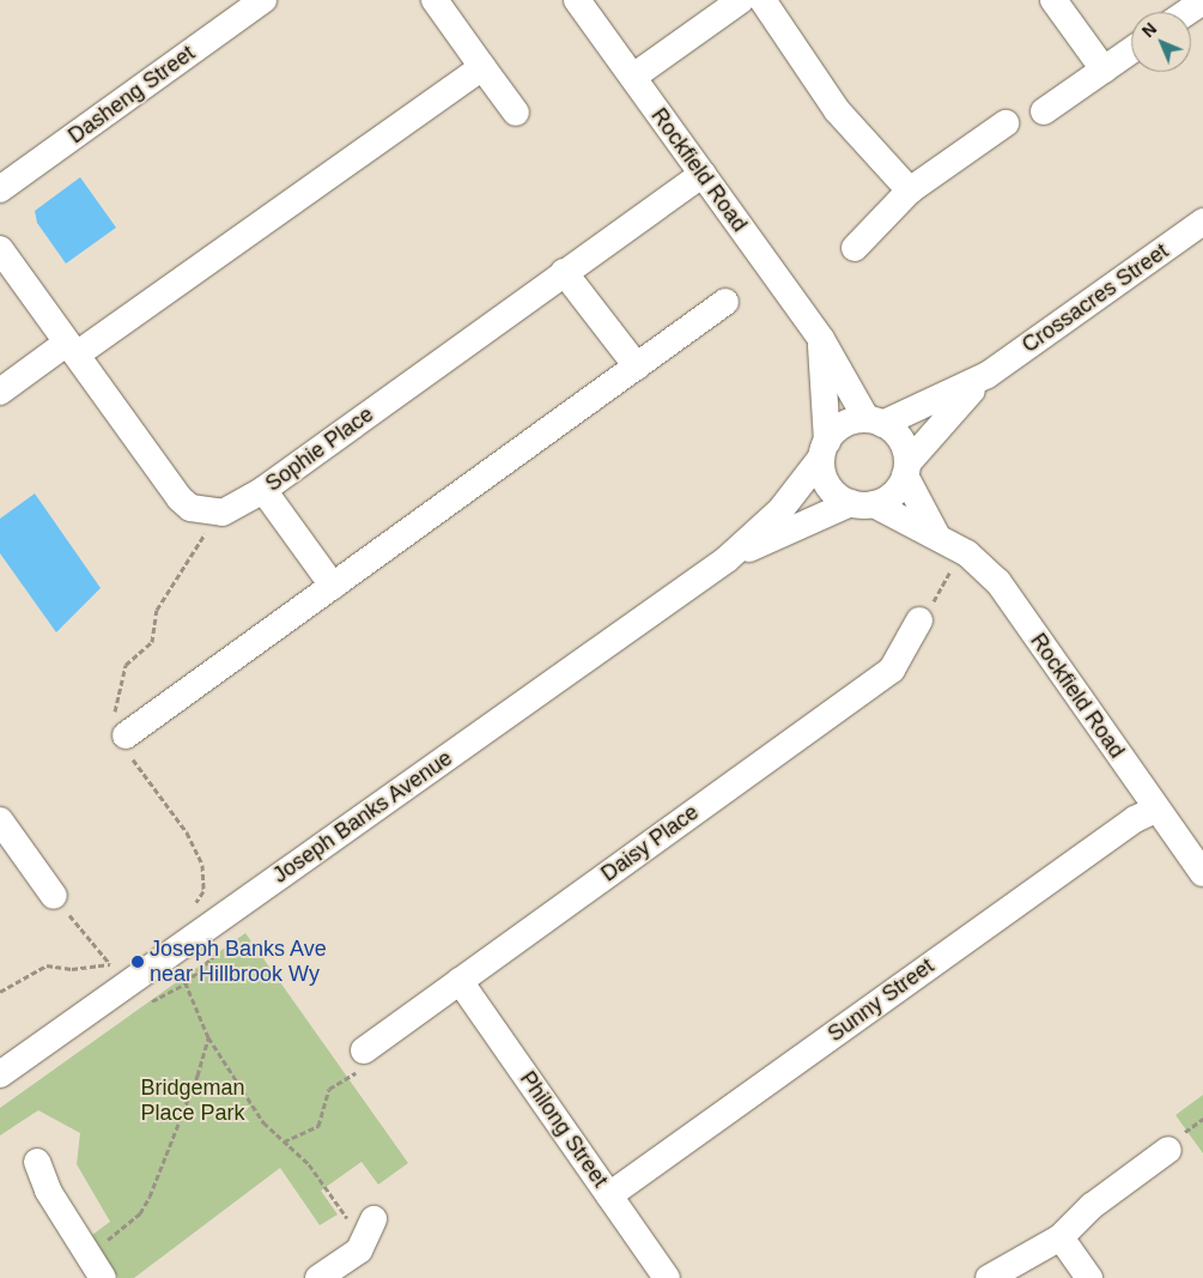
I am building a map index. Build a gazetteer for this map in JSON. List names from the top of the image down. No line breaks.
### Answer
{"streets":{"street":["Dasheng Street","Rockfield Road","Crossacres Street","Sophie Place","Joseph Banks Avenue","Daisy Place","Sunny Street","Philong Street"]},"crossings":[["Rockfield Road","Crossacres Street"],["Rockfield Road","Sophie Place"],["Rockfield Road","Joseph Banks Avenue"],["Rockfield Road","Sunny Street"],["Crossacres Street","Joseph Banks Avenue"],["Daisy Place","Philong Street"],["Sunny Street","Philong Street"]],"parks":["Bridgeman Place Park"],"places":["Joseph Banks Ave near Hillbrook Wy"],"north":"top left"}
